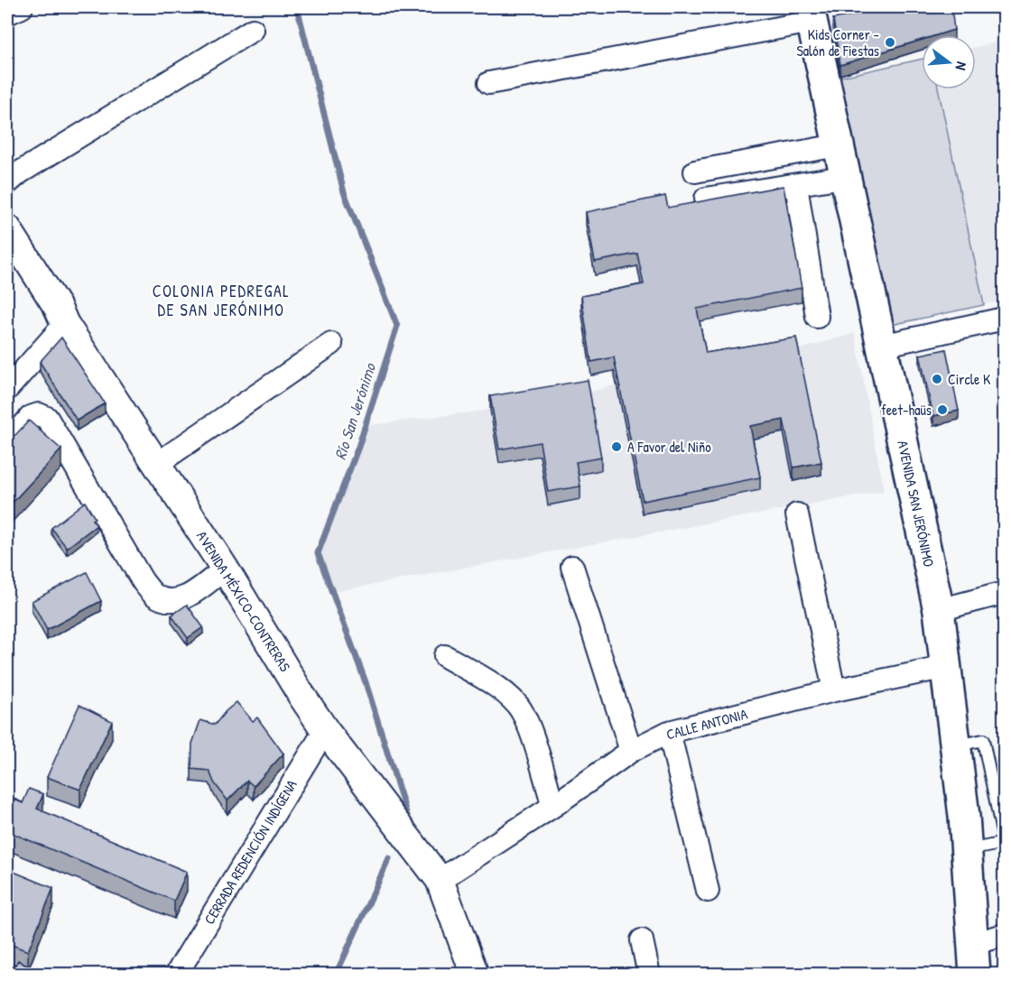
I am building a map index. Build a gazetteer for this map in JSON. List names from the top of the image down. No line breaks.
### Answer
{"streets":{"main road":["AVENIDA SAN JERÓNIMO"],"street":["AVENIDA MÉXICO-CONTRERAS","CALLE ANTONIA","CERRADA REDENCIÓN INDÍGENA"]},"crossings":[["AVENIDA SAN JERÓNIMO","CALLE ANTONIA"],["AVENIDA MÉXICO-CONTRERAS","CALLE ANTONIA"],["AVENIDA MÉXICO-CONTRERAS","CERRADA REDENCIÓN INDÍGENA"]],"districts":["COLONIA PEDREGAL DE SAN JERÓNIMO"],"water":["Río San Jerónimo"],"places":["Kids Corner - Salón de Fiestas","Circle K","feet-haüs","A Favor del Niño"],"north":"right"}
